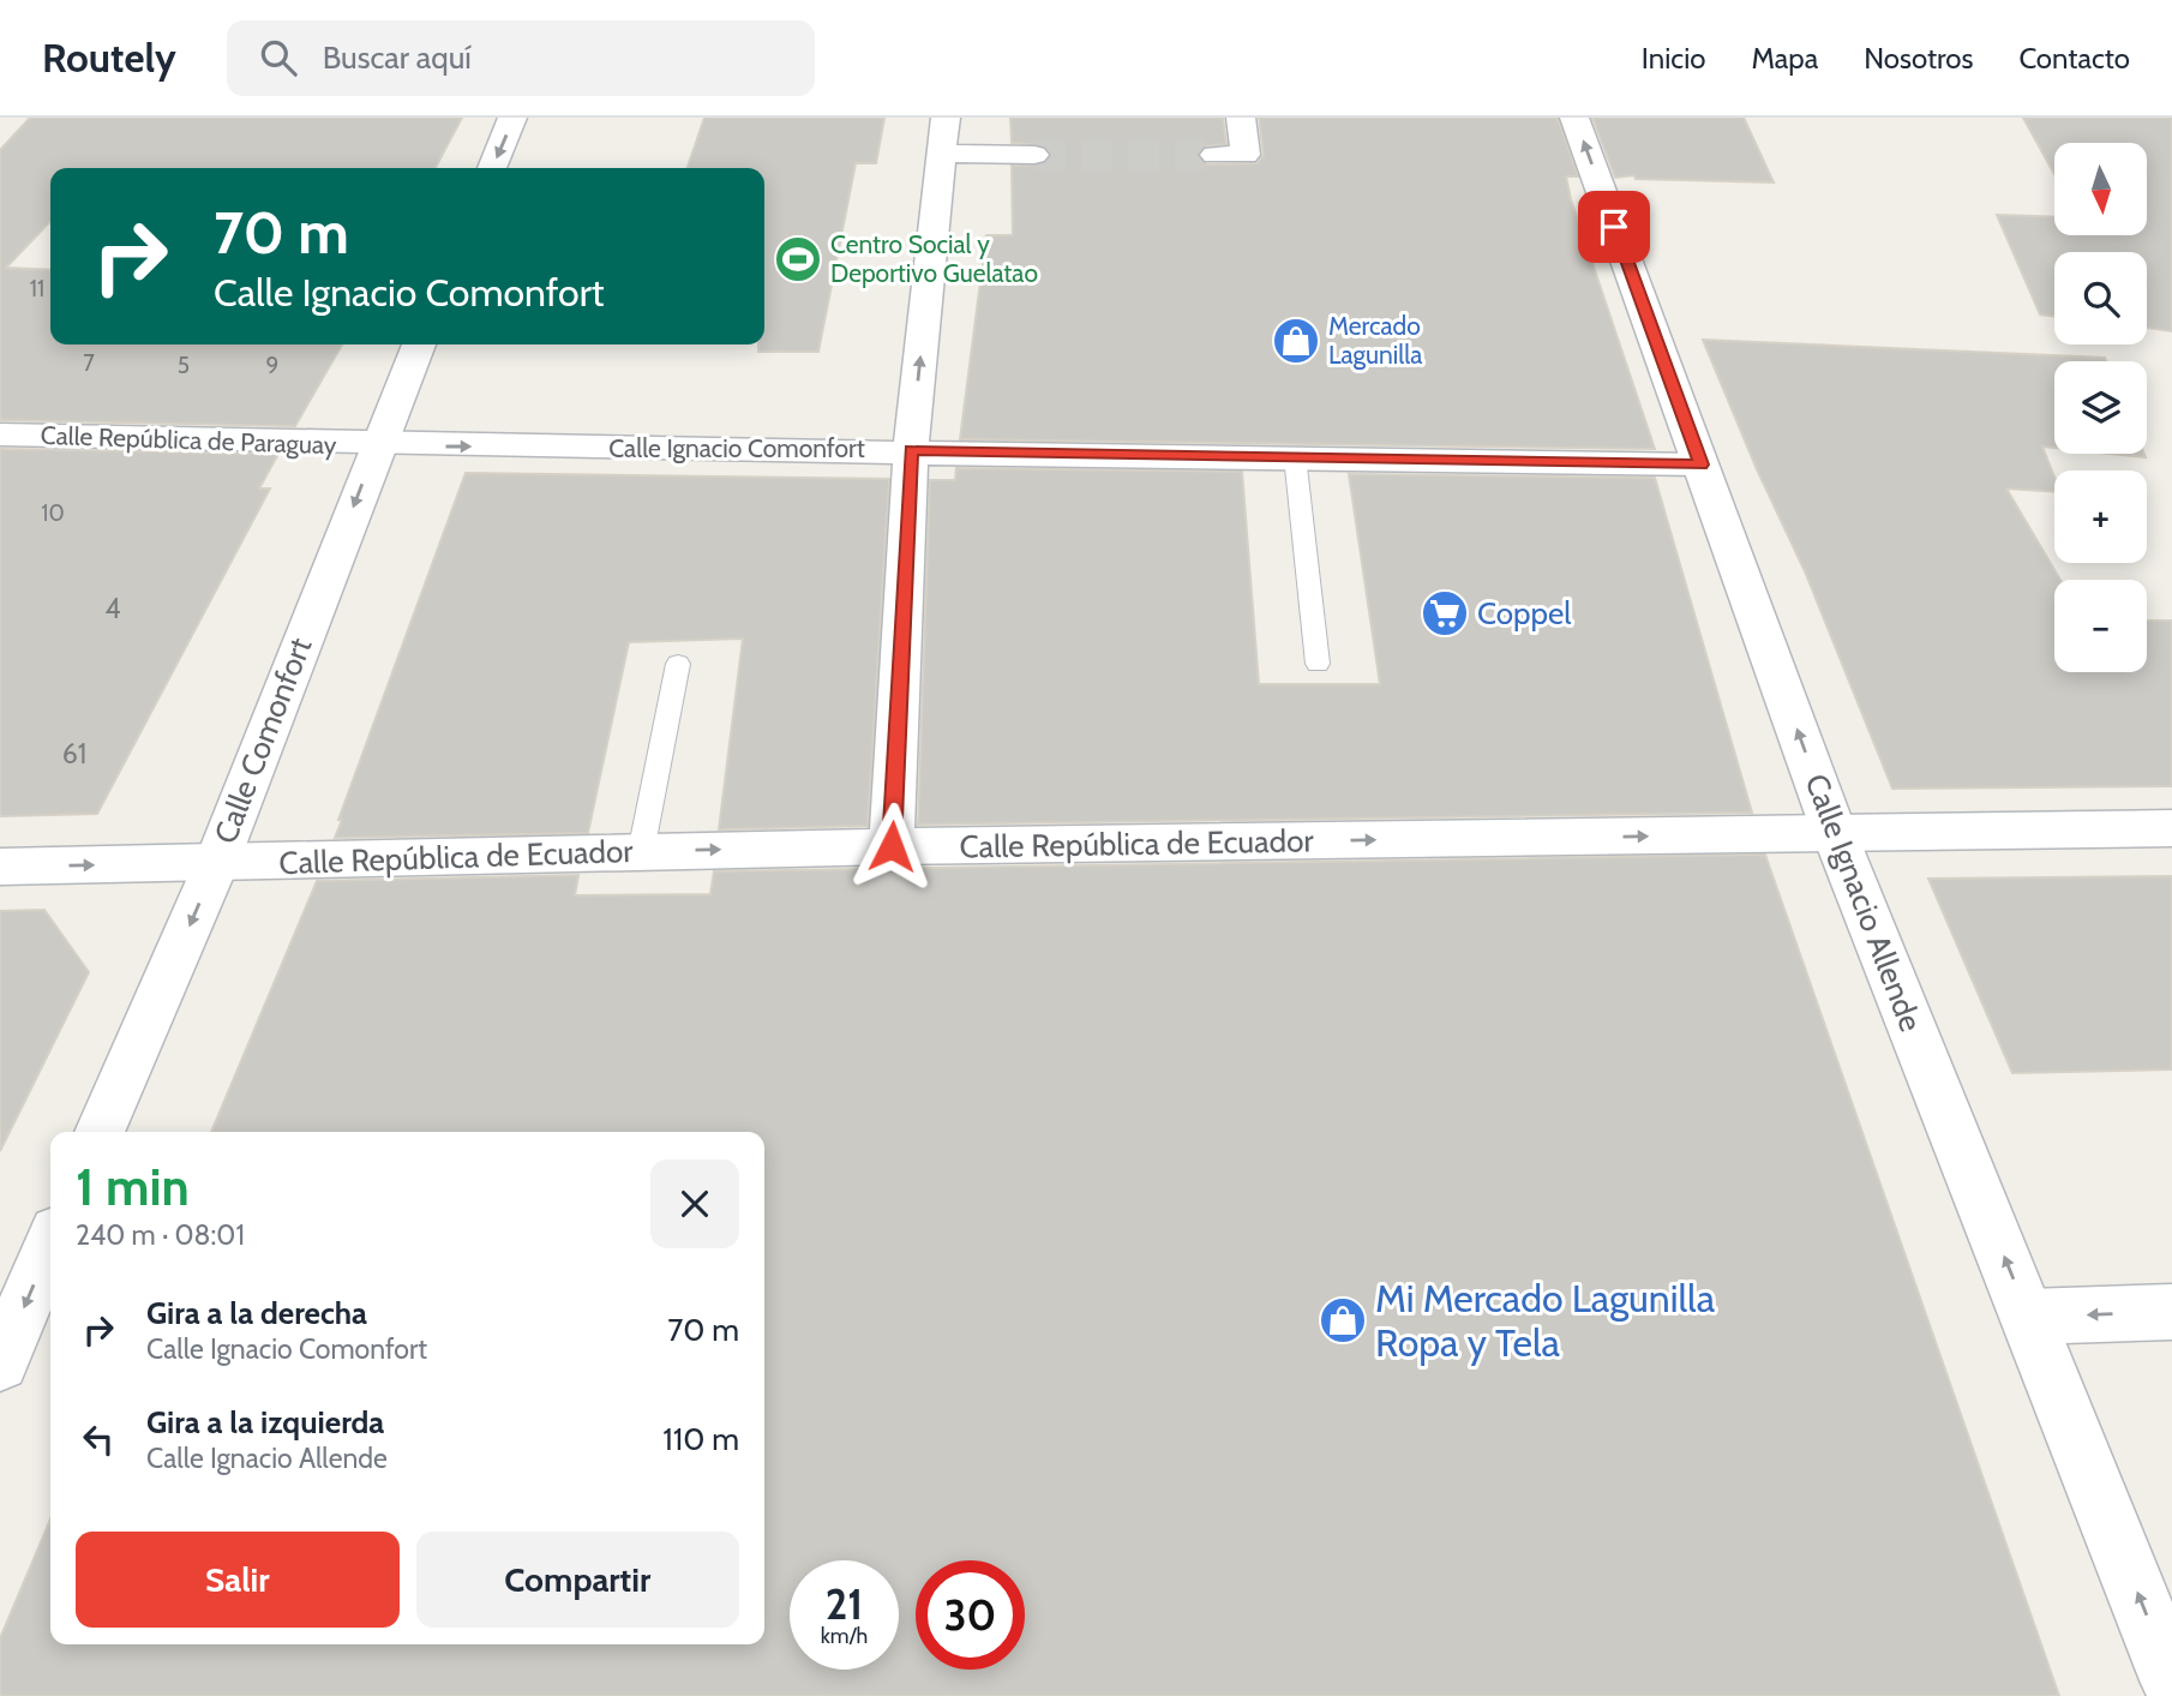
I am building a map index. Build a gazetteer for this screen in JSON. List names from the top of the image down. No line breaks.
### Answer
{"streets":{"street":["Calle República de Paraguay","Calle Ignacio Comonfort","Calle Comonfort","Calle República de Ecuador","Calle Ignacio Allende"]},"crossings":[["Calle República de Paraguay","Calle Ignacio Comonfort"],["Calle República de Paraguay","Calle Comonfort"],["Calle Ignacio Comonfort","Calle Comonfort"],["Calle Ignacio Comonfort","Calle Ignacio Allende"],["Calle Comonfort","Calle República de Ecuador"],["Calle República de Ecuador","Calle Ignacio Allende"]],"one_way":["Calle Ignacio Comonfort","Calle Comonfort","Calle República de Ecuador","Calle Ignacio Allende"],"places":{"sports":["Centro Social y Deportivo Guelatao"],"shop":["Mercado Lagunilla","Mi Mercado Lagunilla Ropa y Tela"],"supermarket":["Coppel"]},"house_numbers":["11","7","5","9","10","4","61"],"north":"bottom","page":{"header":"Routely","search":"Buscar aquí","nav":["Inicio","Mapa","Nosotros","Contacto"],"map_buttons":["+","−"],"turn":["70 m","Calle Ignacio Comonfort"],"heading":["1 min","240 m · 08:01"],"list":[{"name":"Gira a la derecha","note":"Calle Ignacio Comonfort","value":"70 m"},{"name":"Gira a la izquierda","note":"Calle Ignacio Allende","value":"110 m"}],"buttons":["Salir","Compartir"],"speed":"21 km/h","limit":"30"}}
